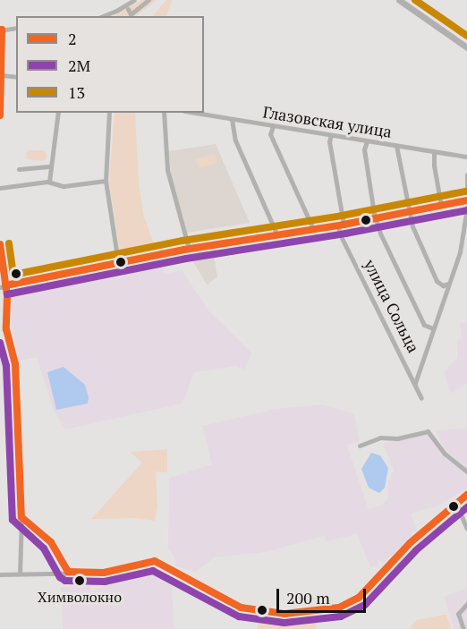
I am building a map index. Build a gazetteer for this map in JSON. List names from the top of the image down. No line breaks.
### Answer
{"streets":{"street":["Глазовская улица","улица Сольца"]},"crossings":[["Глазовская улица","улица Сольца"]],"places":["Химволокно"],"lines":["transit line 13","transit line 2","transit line 2М"],"legend":["2","2М","13"],"scale_bar":"200 m"}
